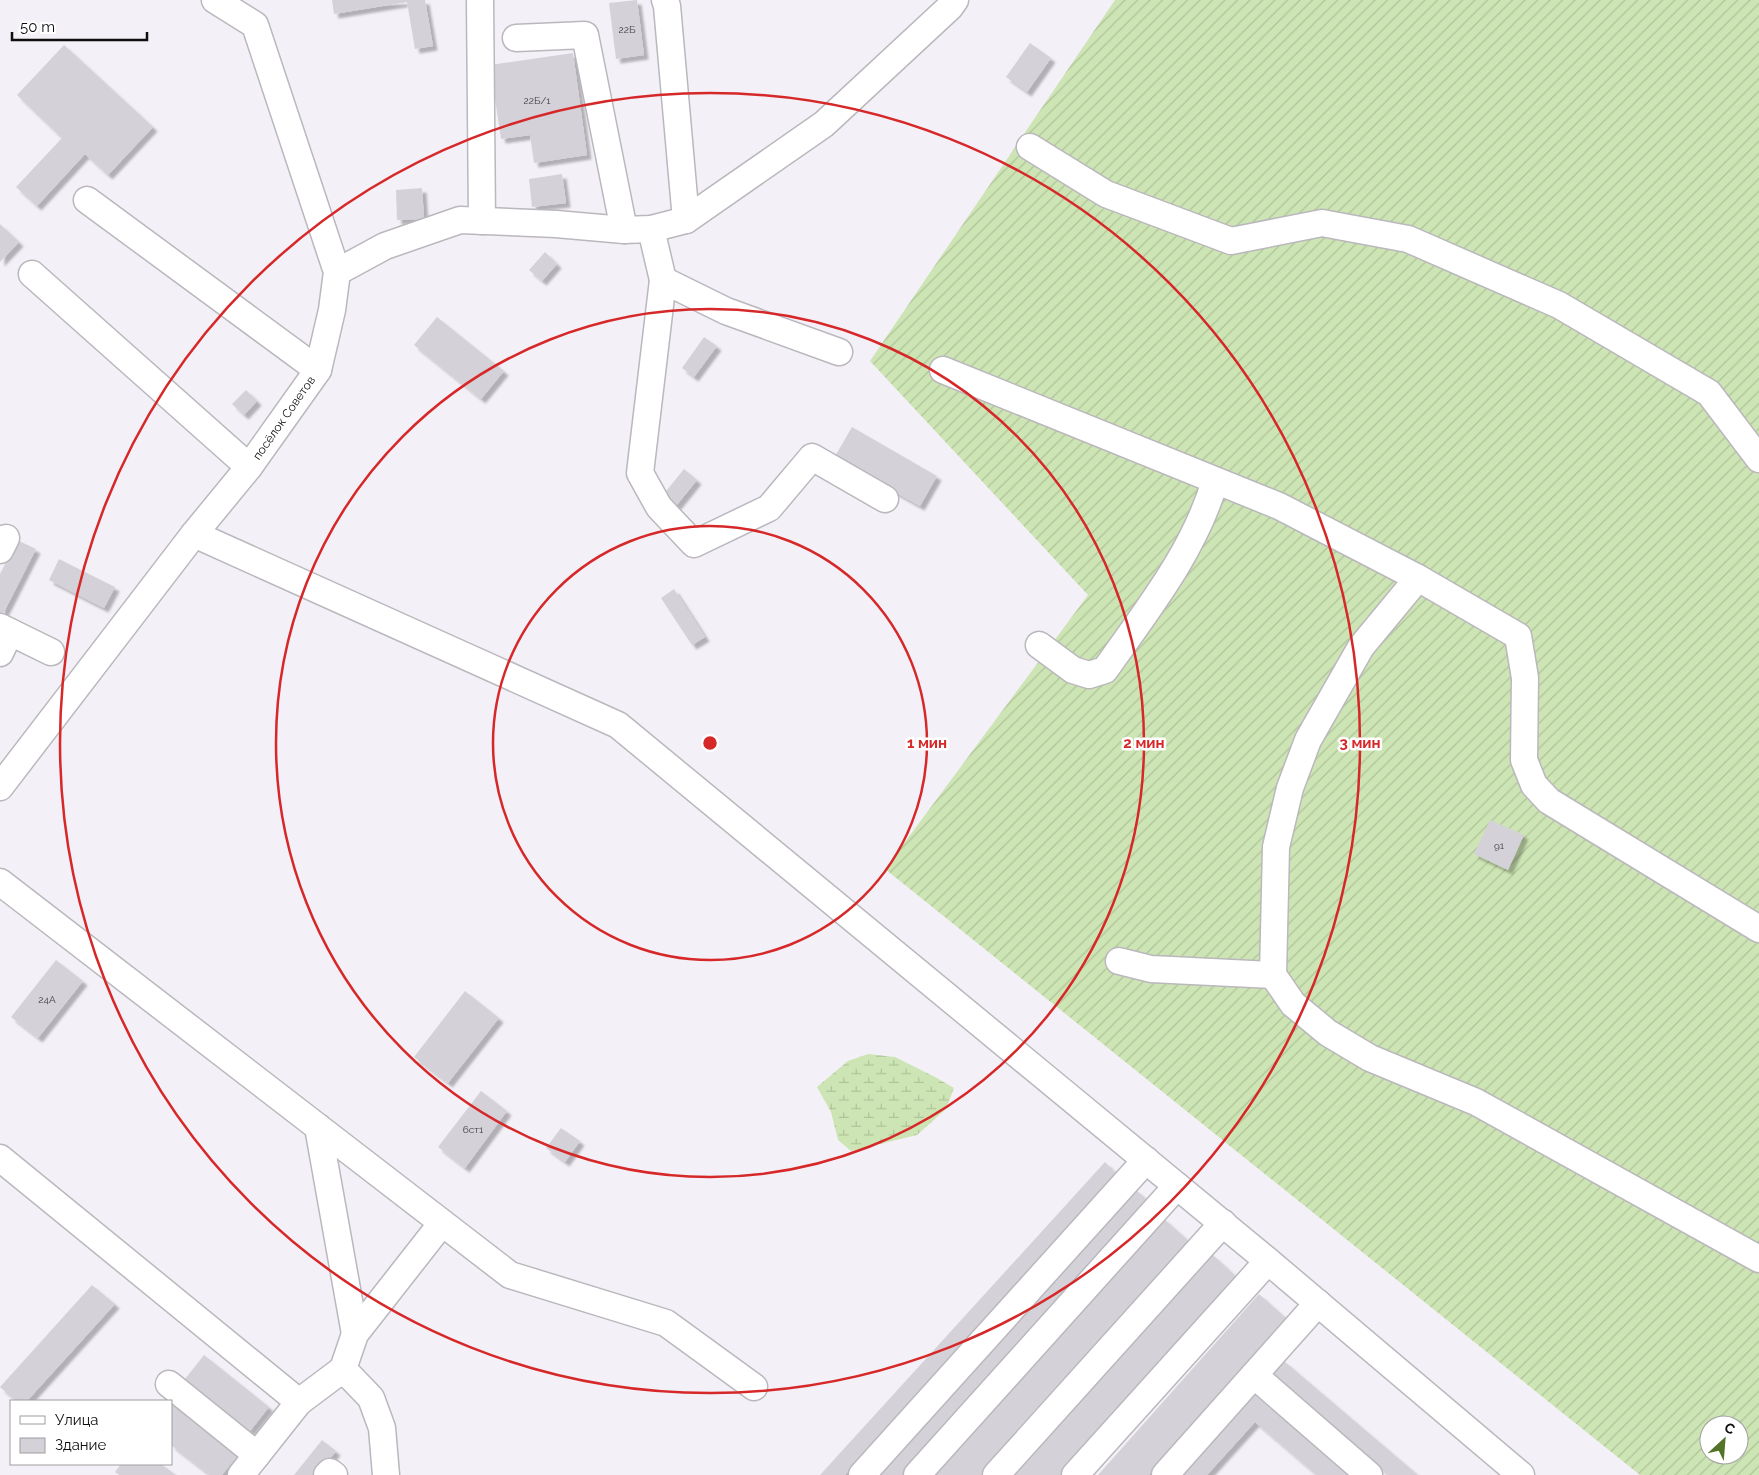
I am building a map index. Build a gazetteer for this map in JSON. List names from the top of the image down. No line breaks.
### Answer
{"streets":{"street":["посёлок Советов"]},"house_numbers":["22Б","22Б/1","91","24А","6ст1"],"legend":["Улица","Здание"],"scale_bar":"50 m","north":"top right","rings":["1 мин","2 мин","3 мин"]}
